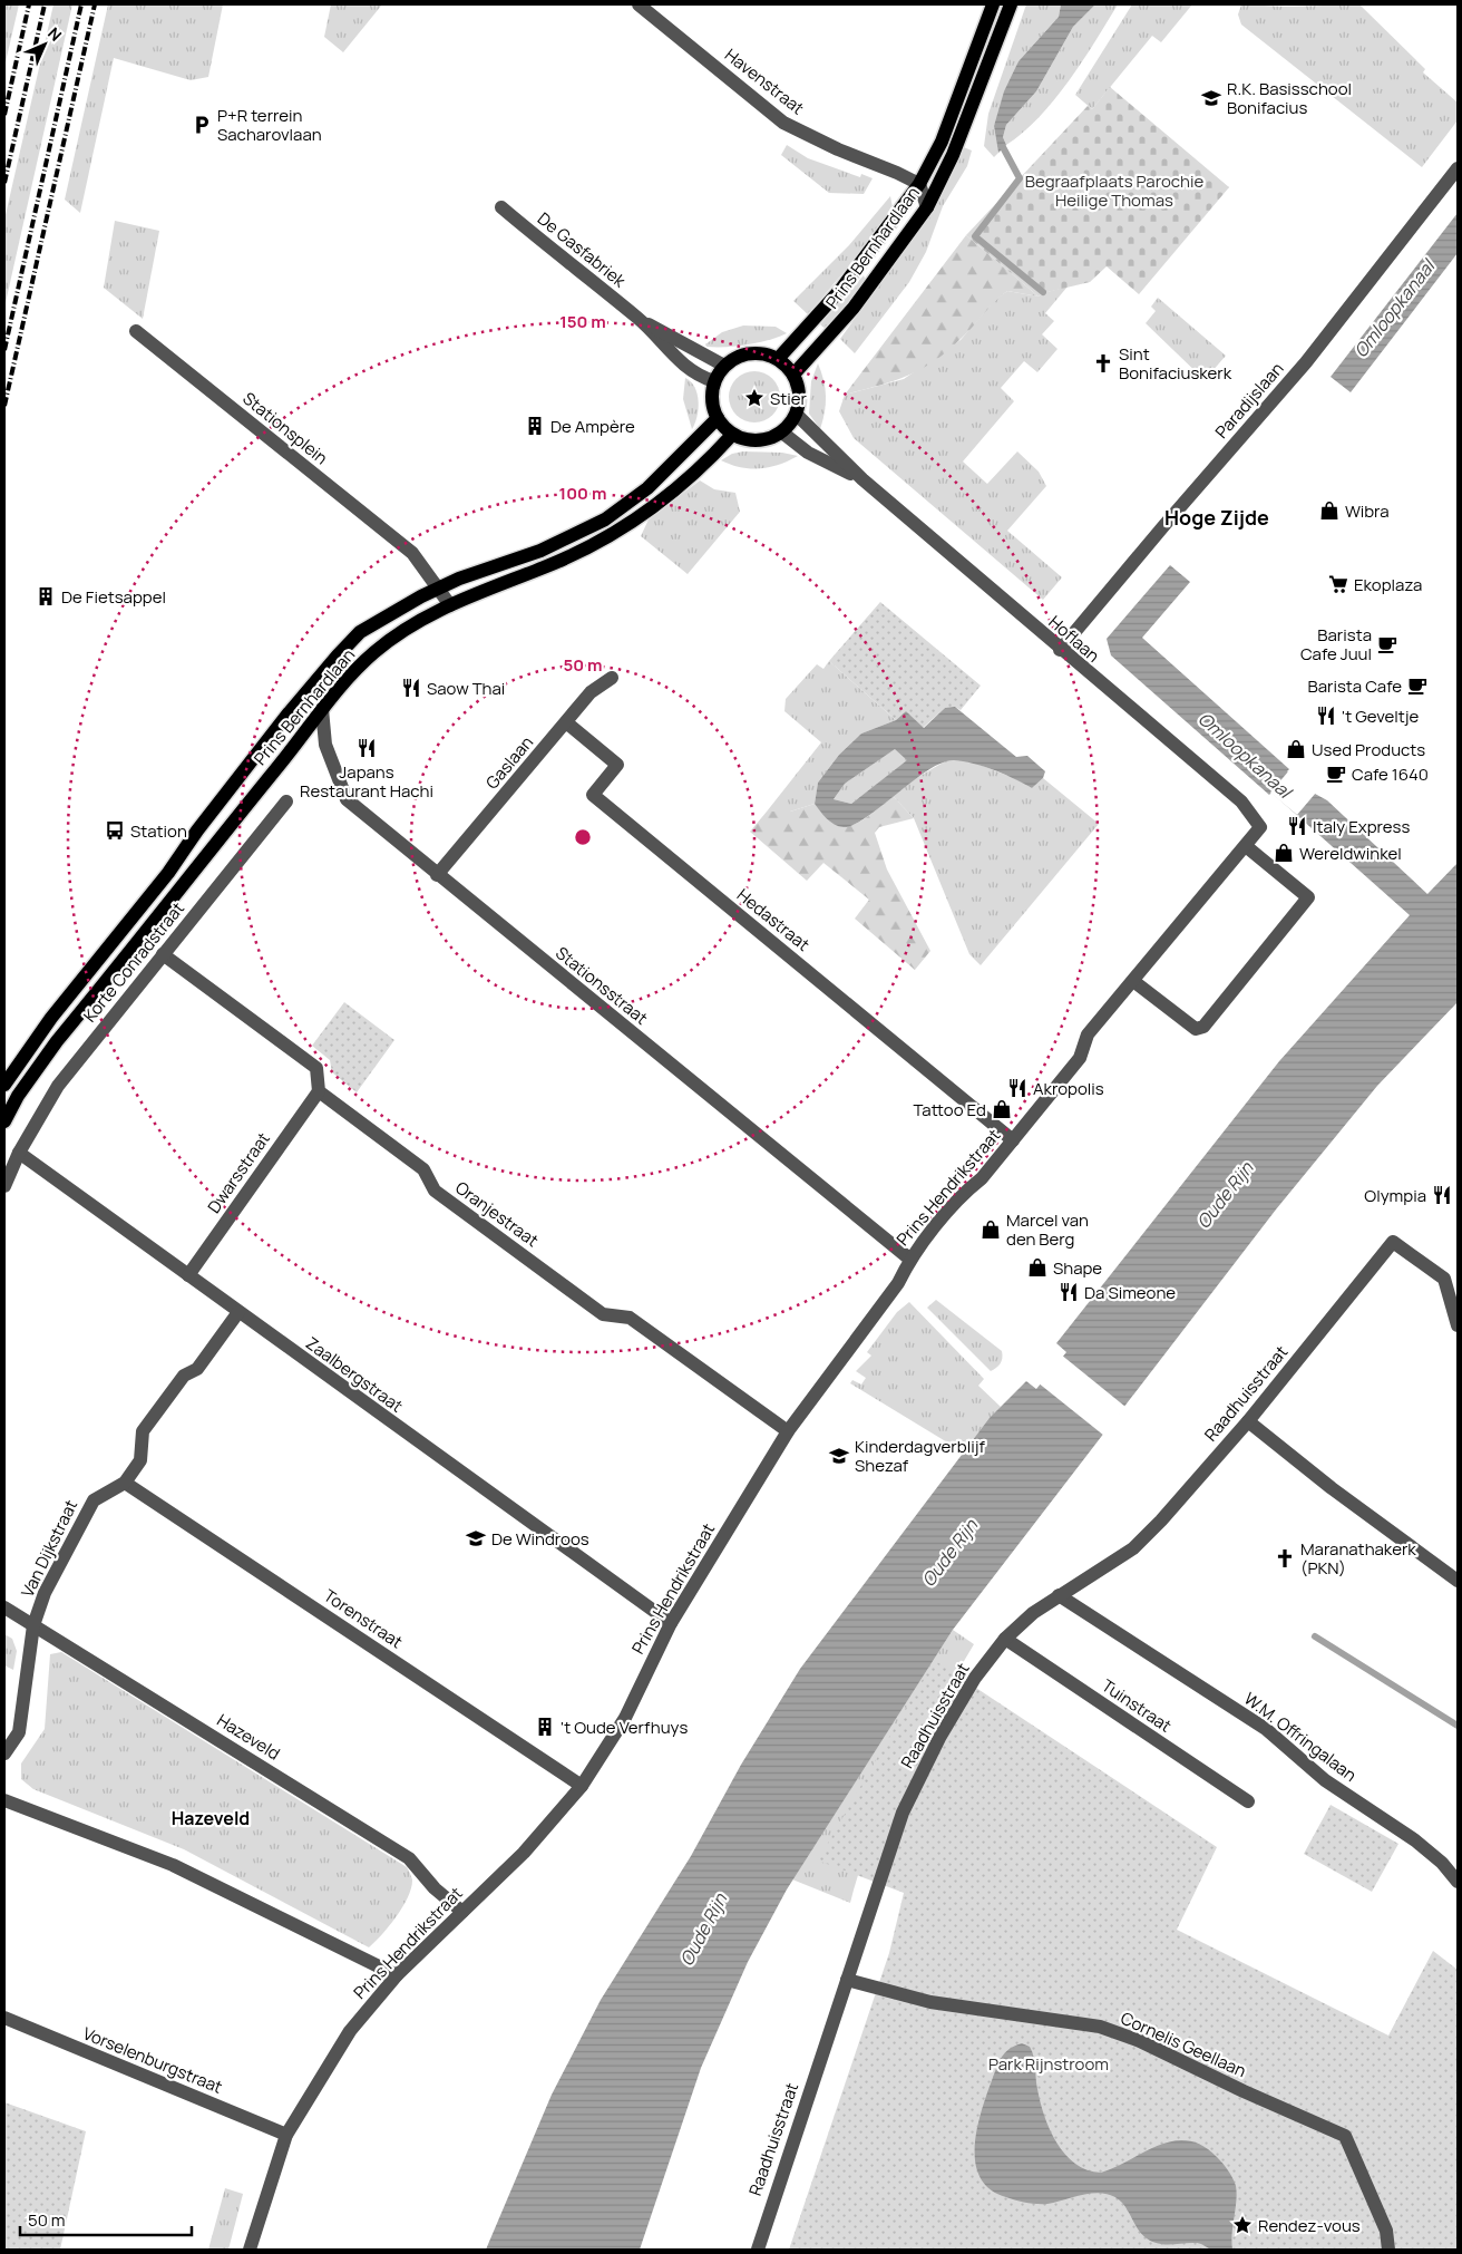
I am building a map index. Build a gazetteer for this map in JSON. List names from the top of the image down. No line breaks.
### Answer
{"streets":{"main road":["Prins Bernhardlaan"],"street":["Havenstraat","De Gasfabriek","Paradijslaan","Stationsplein","Hoflaan","Gaslaan","Hedastraat","Korte Conradstraat","Stationsstraat","Dwarsstraat","Prins Hendrikstraat","Oranjestraat","Zaalbergstraat","Raadhuisstraat","Van Dijkstraat","Torenstraat","Tuinstraat","Hazeveld","W.M. Offringalaan","Cornelis Geellaan","Vorselenburgstraat"]},"crossings":[["Havenstraat","Prins Bernhardlaan"],["Prins Bernhardlaan","De Gasfabriek"],["Prins Bernhardlaan","Stationsplein"],["Prins Bernhardlaan","Hoflaan"],["Prins Bernhardlaan","Stationsstraat"],["De Gasfabriek","Hoflaan"],["Paradijslaan","Hoflaan"],["Hoflaan","Prins Hendrikstraat"],["Gaslaan","Hedastraat"],["Gaslaan","Stationsstraat"],["Hedastraat","Prins Hendrikstraat"],["Korte Conradstraat","Zaalbergstraat"],["Stationsstraat","Prins Hendrikstraat"],["Dwarsstraat","Oranjestraat"],["Dwarsstraat","Zaalbergstraat"],["Prins Hendrikstraat","Oranjestraat"],["Prins Hendrikstraat","Zaalbergstraat"],["Prins Hendrikstraat","Torenstraat"],["Prins Hendrikstraat","Hazeveld"],["Prins Hendrikstraat","Vorselenburgstraat"],["Zaalbergstraat","Van Dijkstraat"],["Raadhuisstraat","Tuinstraat"],["Raadhuisstraat","W.M. Offringalaan"],["Raadhuisstraat","Cornelis Geellaan"],["Van Dijkstraat","Torenstraat"],["Van Dijkstraat","Hazeveld"]],"districts":["Hoge Zijde","Hazeveld"],"water":["Omloopkanaal","Oude Rijn"],"parks":["Begraafplaats Parochie Heilige Thomas","Park Rijnstroom"],"places":{"school or university":["R.K. Basisschool Bonifacius","Kinderdagverblijf Shezaf","De Windroos"],"parking":["P+R terrein Sacharovlaan"],"church":["Sint Bonifaciuskerk","Maranathakerk (PKN)"],"place":["Stier","Rendez-vous"],"building":["De Ampère","De Fietsappel","'t Oude Verfhuys"],"shop":["Wibra","Used Products","Wereldwinkel","Tattoo Ed","Marcel van den Berg","Shape"],"supermarket":["Ekoplaza"],"cafe":["Barista Cafe Juul","Barista Cafe","Cafe 1640"],"restaurant":["Saow Thai","'t Geveltje","Japans Restaurant Hachi","Italy Express","Akropolis","Olympia","Da Simeone"],"bus stop":["Station"]},"scale_bar":"50 m","north":"top right","rings":["150 m","100 m","50 m"]}
